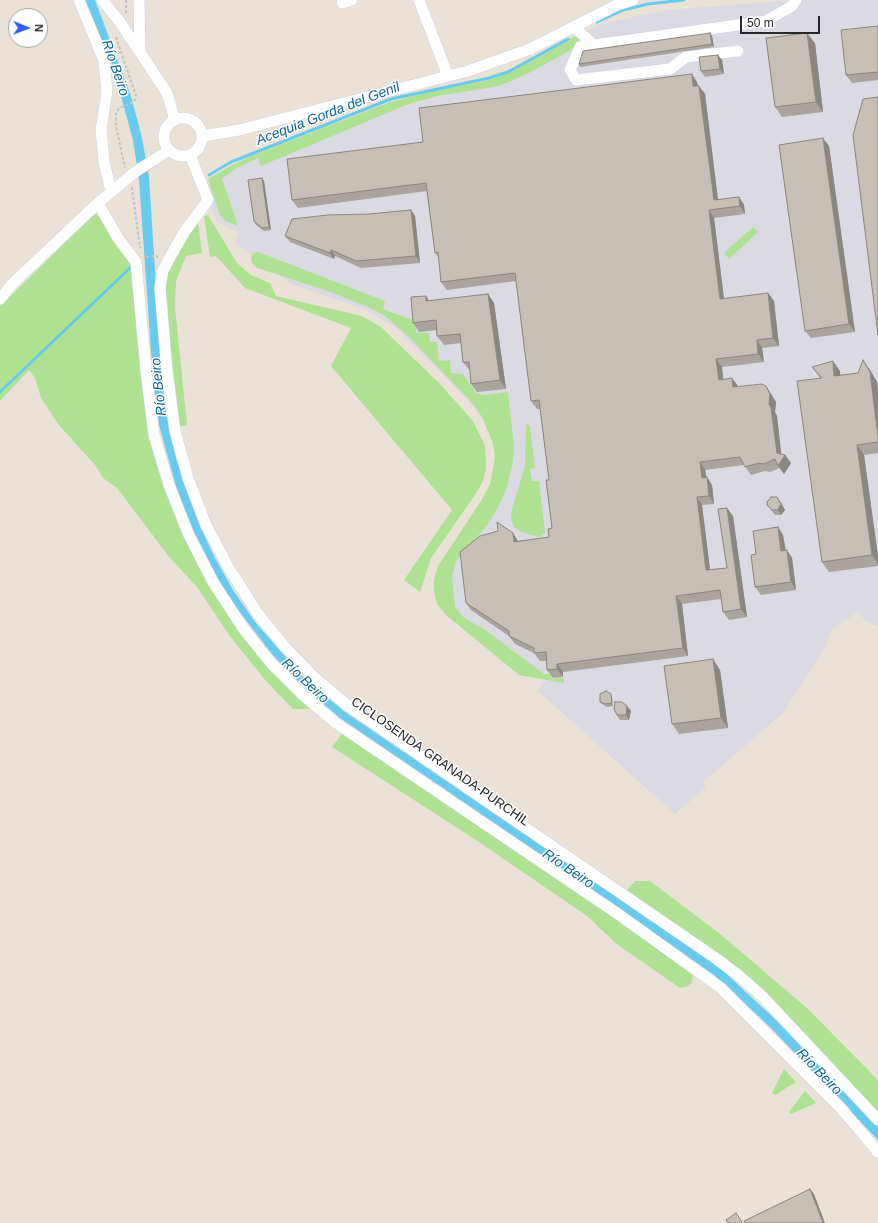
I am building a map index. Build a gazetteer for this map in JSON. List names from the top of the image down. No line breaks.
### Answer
{"water":["Río Beiro","Acequia Gorda del Genil"],"scale_bar":"50 m","north":"right"}
